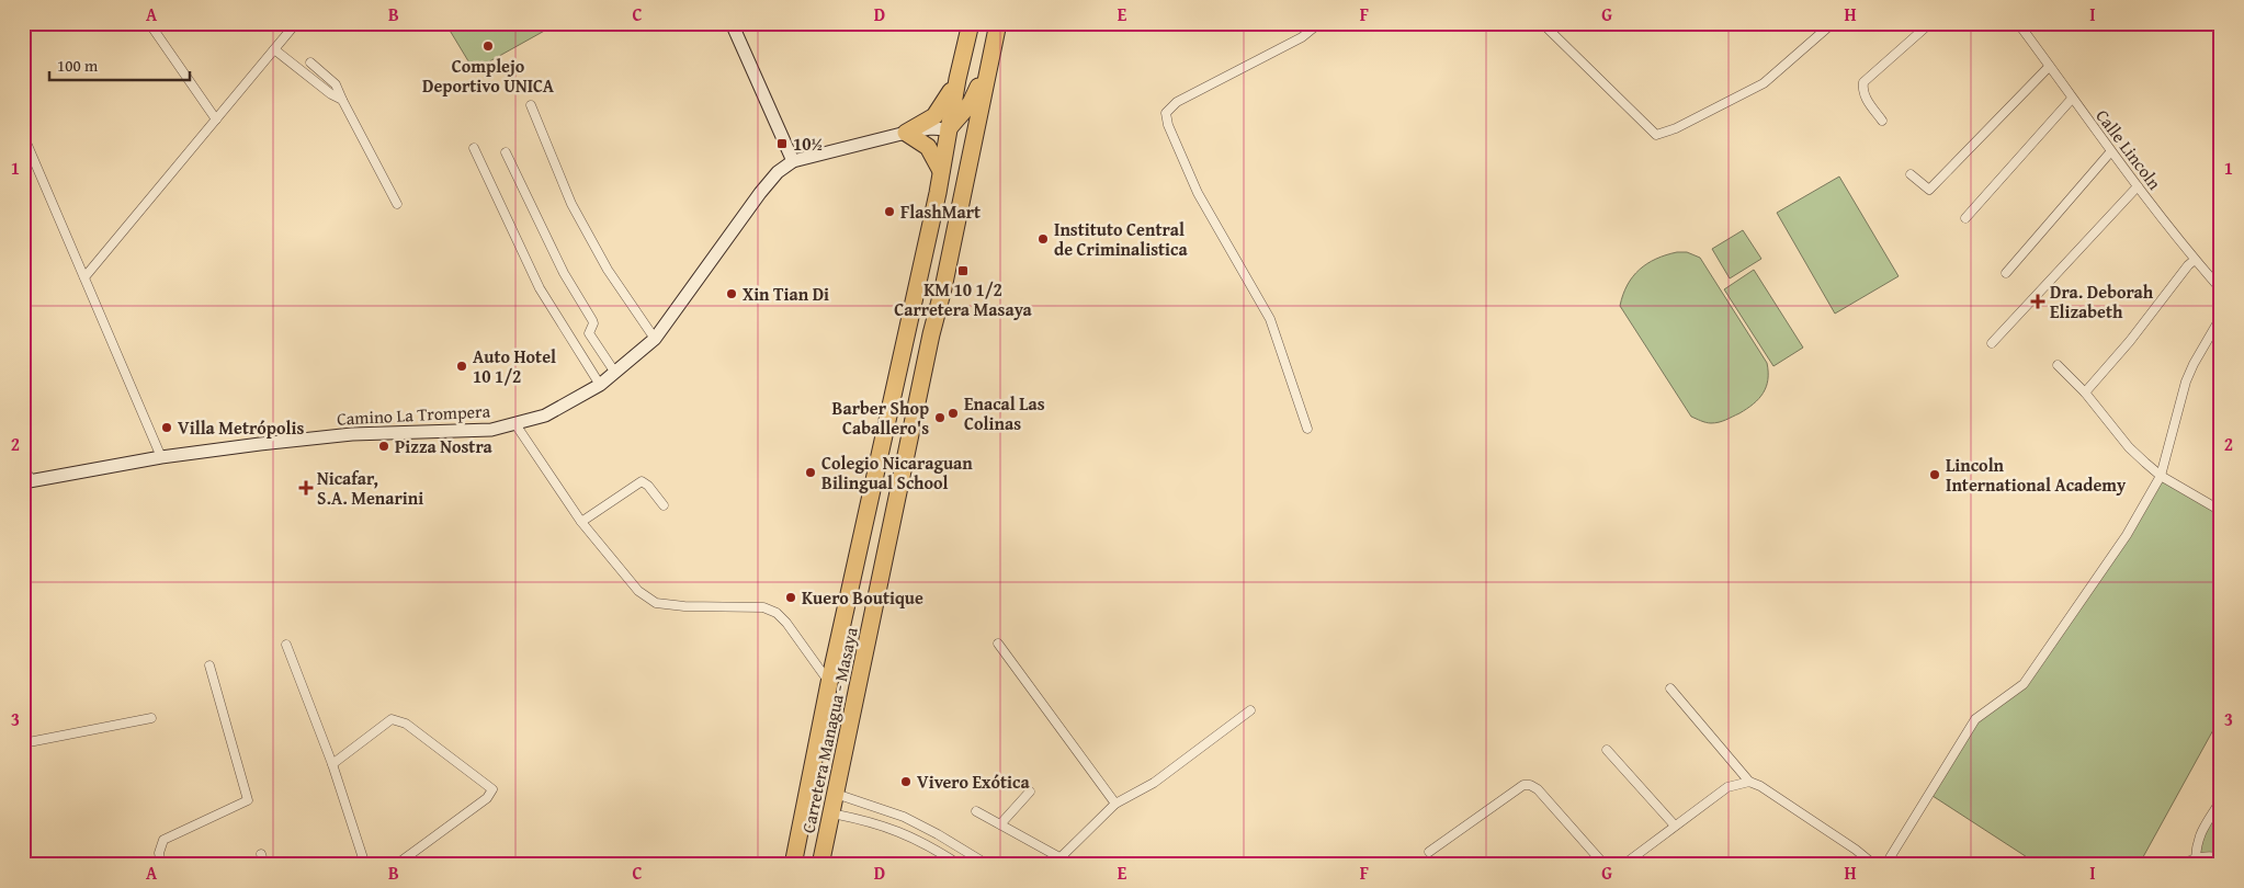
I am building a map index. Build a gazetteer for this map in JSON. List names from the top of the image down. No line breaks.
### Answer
{"streets":{"highway":["Carretera Managua - Masaya"],"street":["Calle Lincoln","Camino La Trompera"]},"places":{"other":["Complejo Deportivo UNICA","FlashMart","Instituto Central de Criminalistica","Xin Tian Di","Auto Hotel 10 1/2","Enacal Las Colinas","Barber Shop Caballero's","Villa Metrópolis","Pizza Nostra","Colegio Nicaraguan Bilingual School","Lincoln International Academy","Kuero Boutique","Vivero Exótica"],"transit":["10½","KM 10 1/2 Carretera Masaya"],"health":["Dra. Deborah Elizabeth","Nicafar, S.A. Menarini"]},"scale_bar":"100 m","grid":{"columns":["A","B","C","D","E","F","G","H","I"],"rows":["1","2","3"]}}
